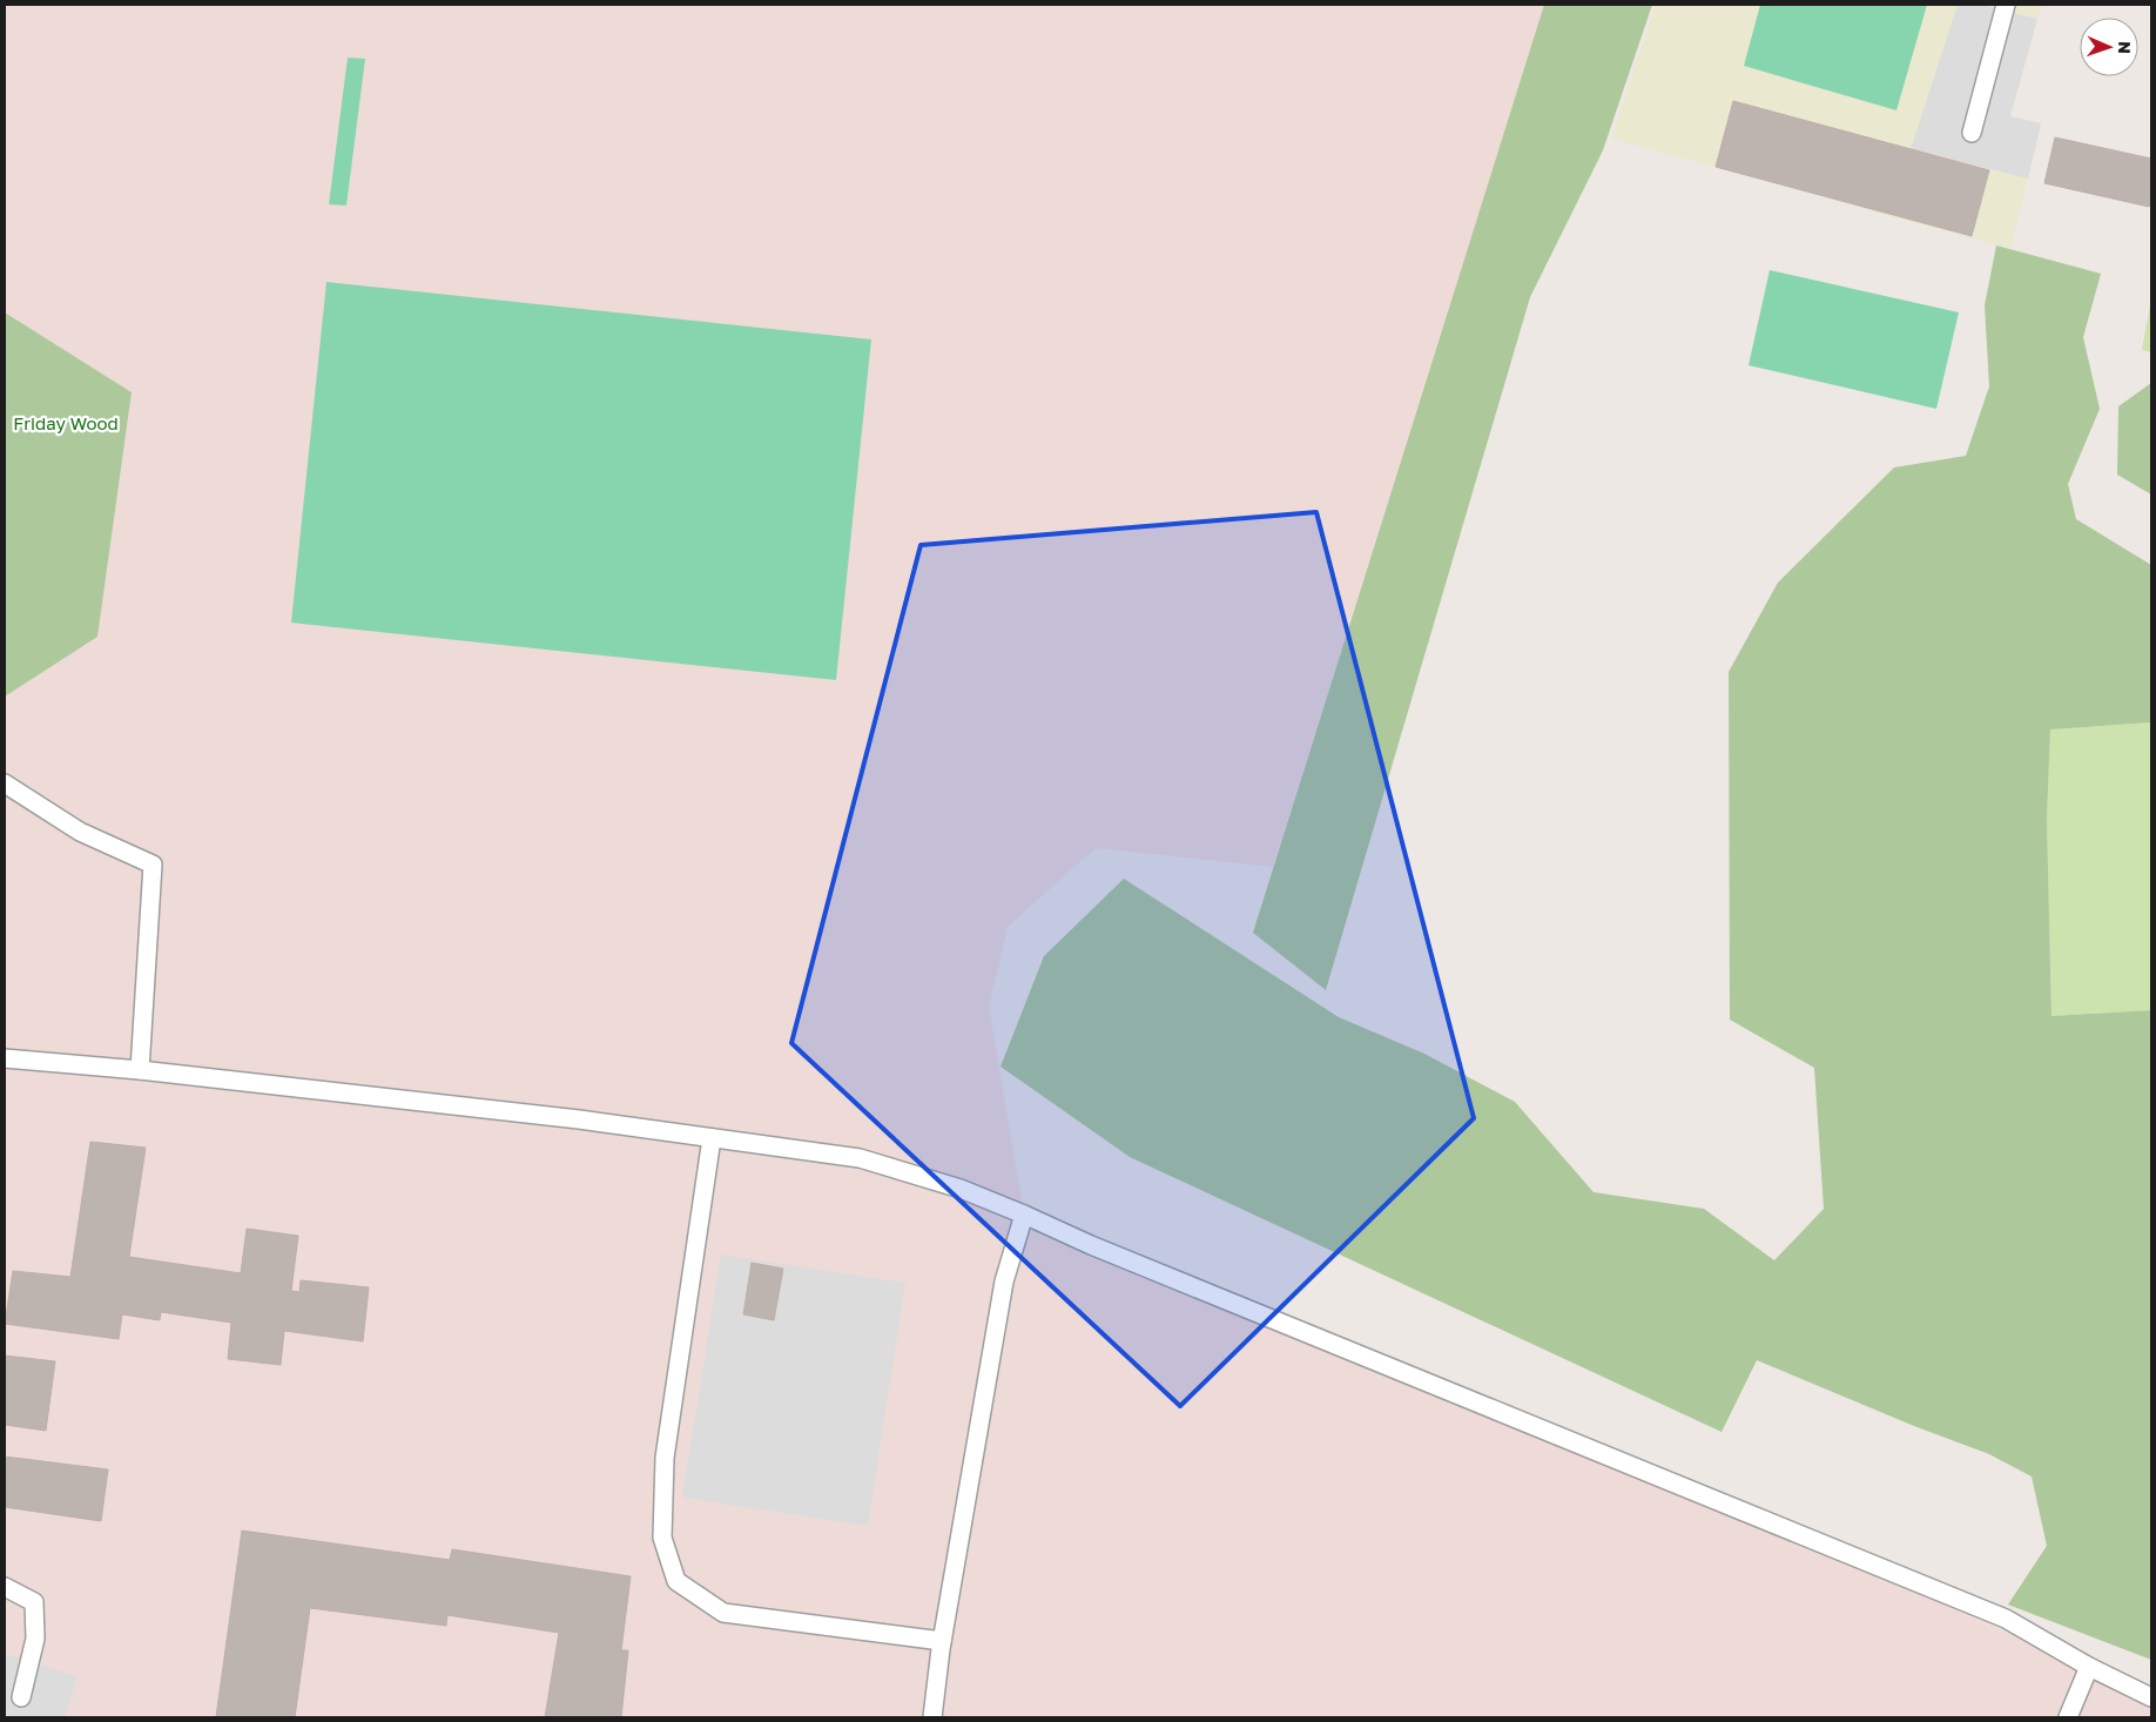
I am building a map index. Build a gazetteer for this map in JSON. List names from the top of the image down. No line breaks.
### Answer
{"parks":["Friday Wood"],"north":"right"}
